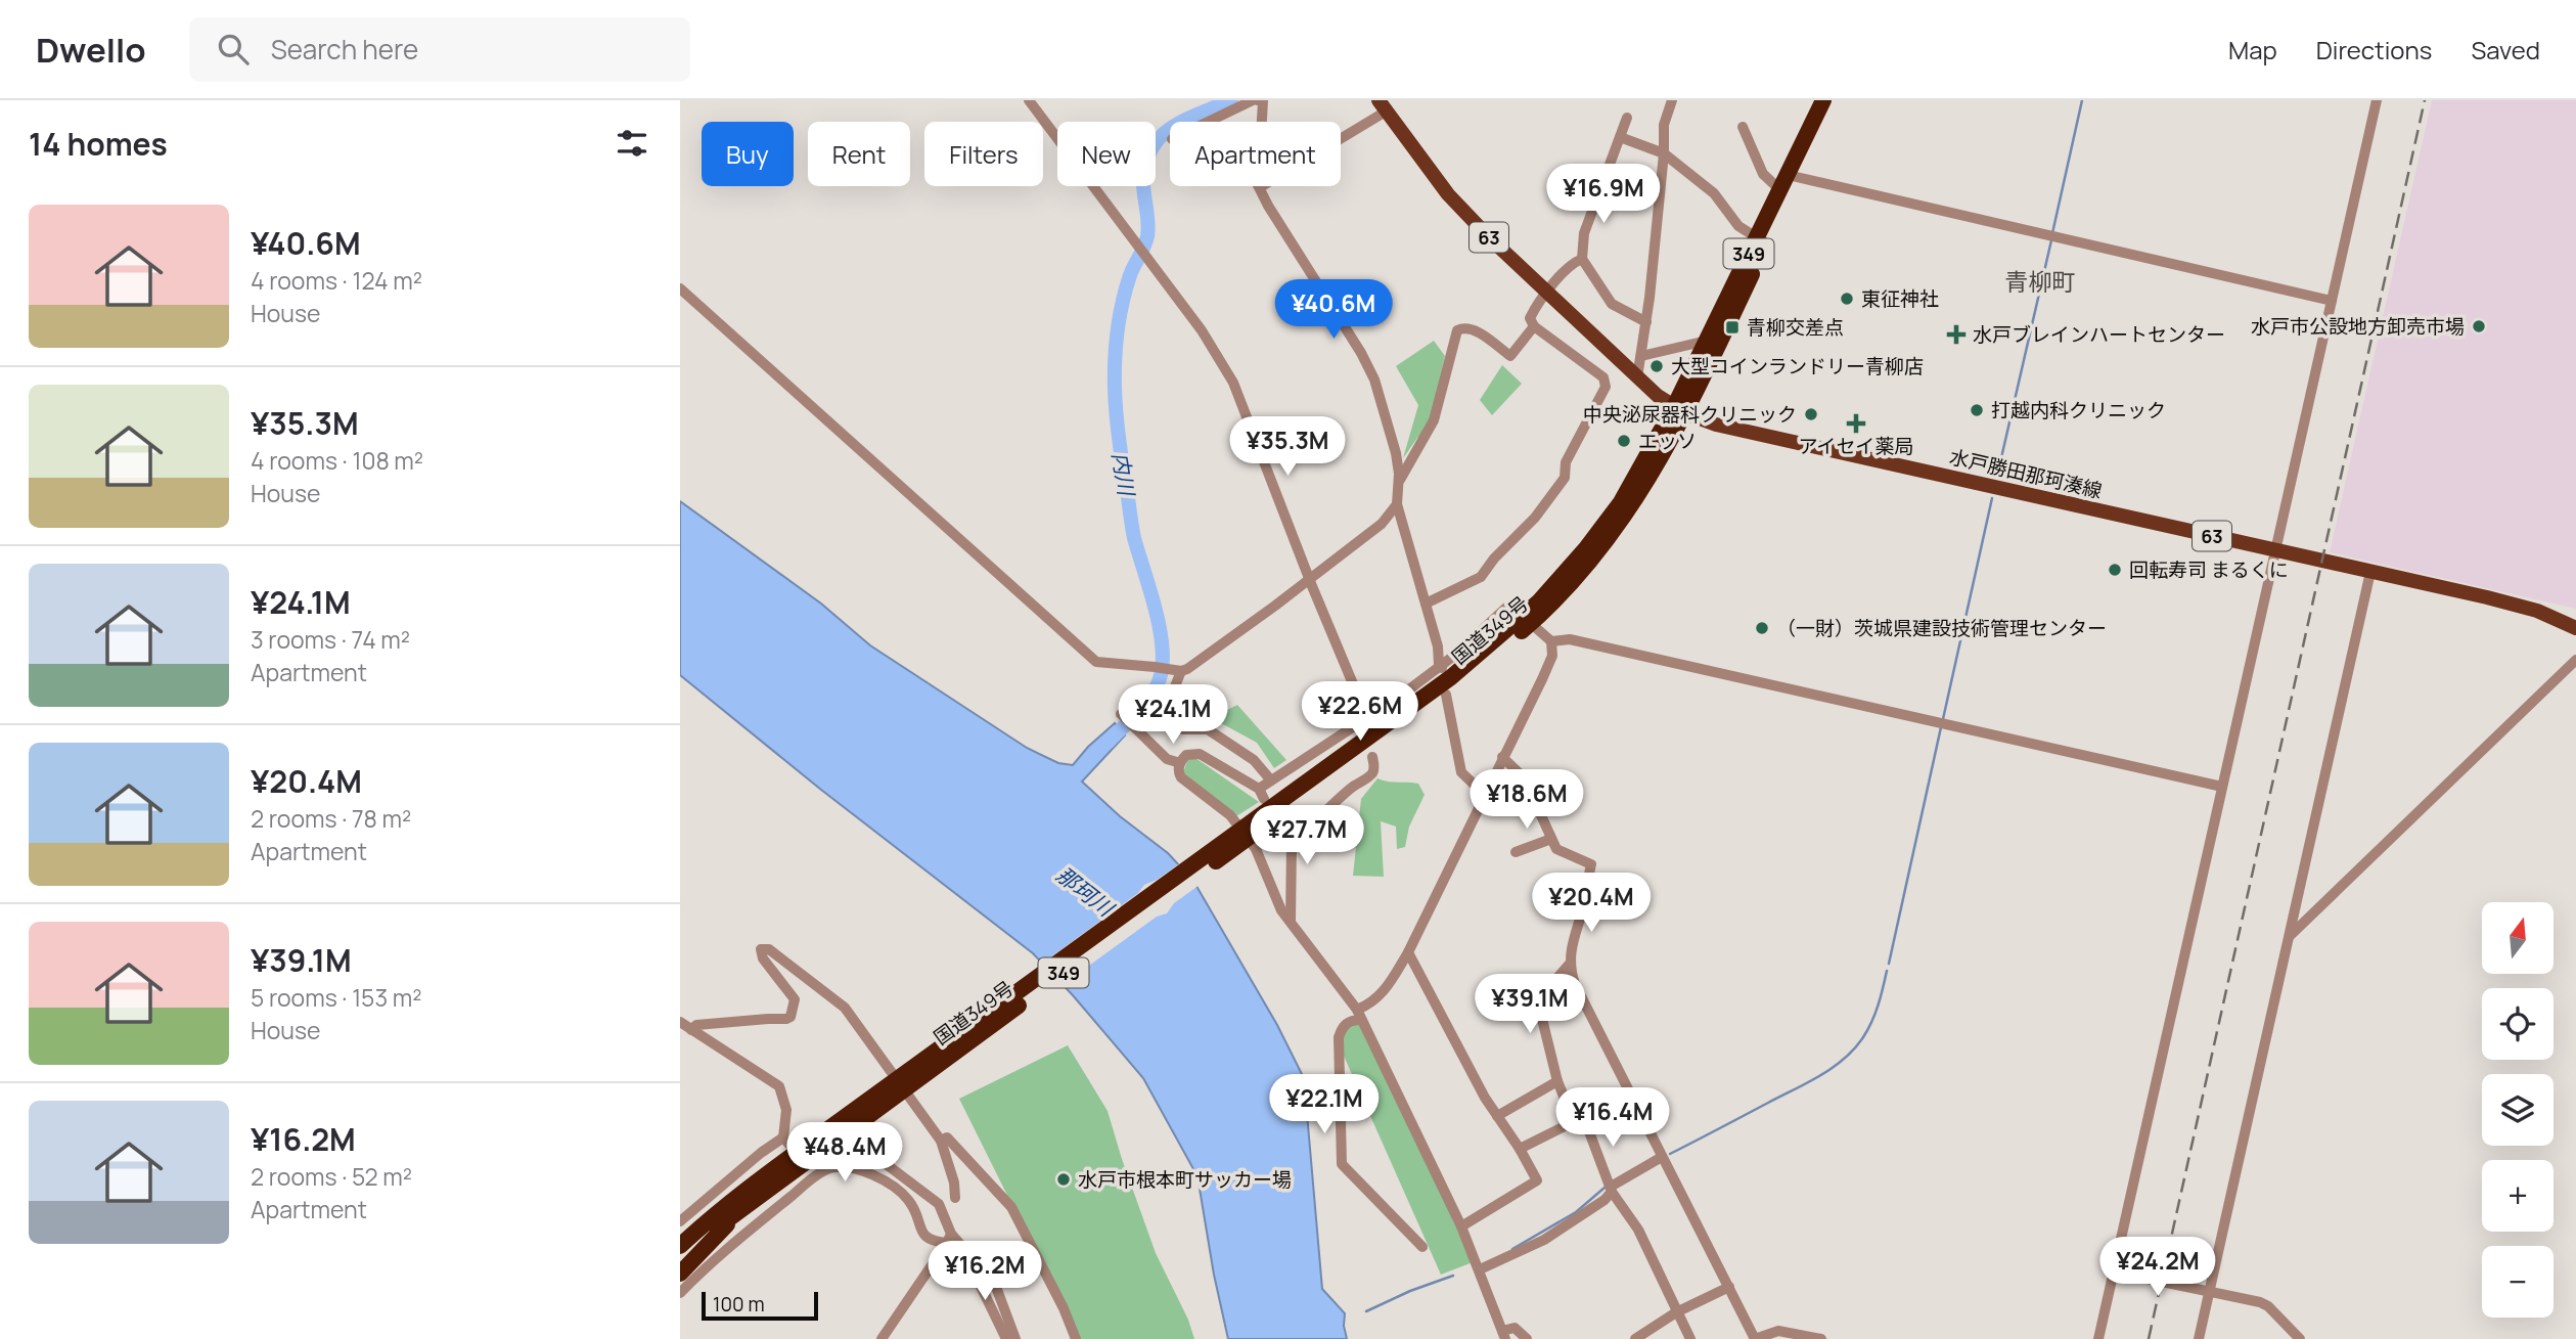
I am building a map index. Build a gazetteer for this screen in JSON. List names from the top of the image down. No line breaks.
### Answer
{"streets":{"highway":["349","国道349号"],"main road":["63","水戸勝田那珂湊線"]},"crossings":[["水戸勝田那珂湊線","国道349号"]],"districts":["青柳町"],"water":["内川","那珂川"],"places":{"other":["東征神社","水戸市公設地方卸売市場","大型コインランドリー青柳店","打越内科クリニック","中央泌尿器科クリニック","エッソ","回転寿司 まるくに","（一財）茨城県建設技術管理センター","水戸市根本町サッカー場"],"transit":["青柳交差点"],"health":["水戸ブレインハートセンター","アイセイ薬局"]},"scale_bar":"100 m","north":"top","page":{"header":"Dwello","search":"Search here","nav":["Map","Directions","Saved"],"heading":"14 homes","chip":["Buy","Rent","Filters","New","Apartment"],"price":["¥16.9M","¥40.6M","¥35.3M","¥22.6M","¥24.1M","¥18.6M","¥27.7M","¥20.4M","¥39.1M","¥22.1M","¥16.4M","¥48.4M","¥24.2M","¥16.2M"],"list":[{"name":"¥40.6M","note":"4 rooms · 124 m² · House"},{"name":"¥35.3M","note":"4 rooms · 108 m² · House"},{"name":"¥24.1M","note":"3 rooms · 74 m² · Apartment"},{"name":"¥20.4M","note":"2 rooms · 78 m² · Apartment"},{"name":"¥39.1M","note":"5 rooms · 153 m² · House"},{"name":"¥16.2M","note":"2 rooms · 52 m² · Apartment"}],"map_buttons":["+","−"],"scale":"100 m"}}
